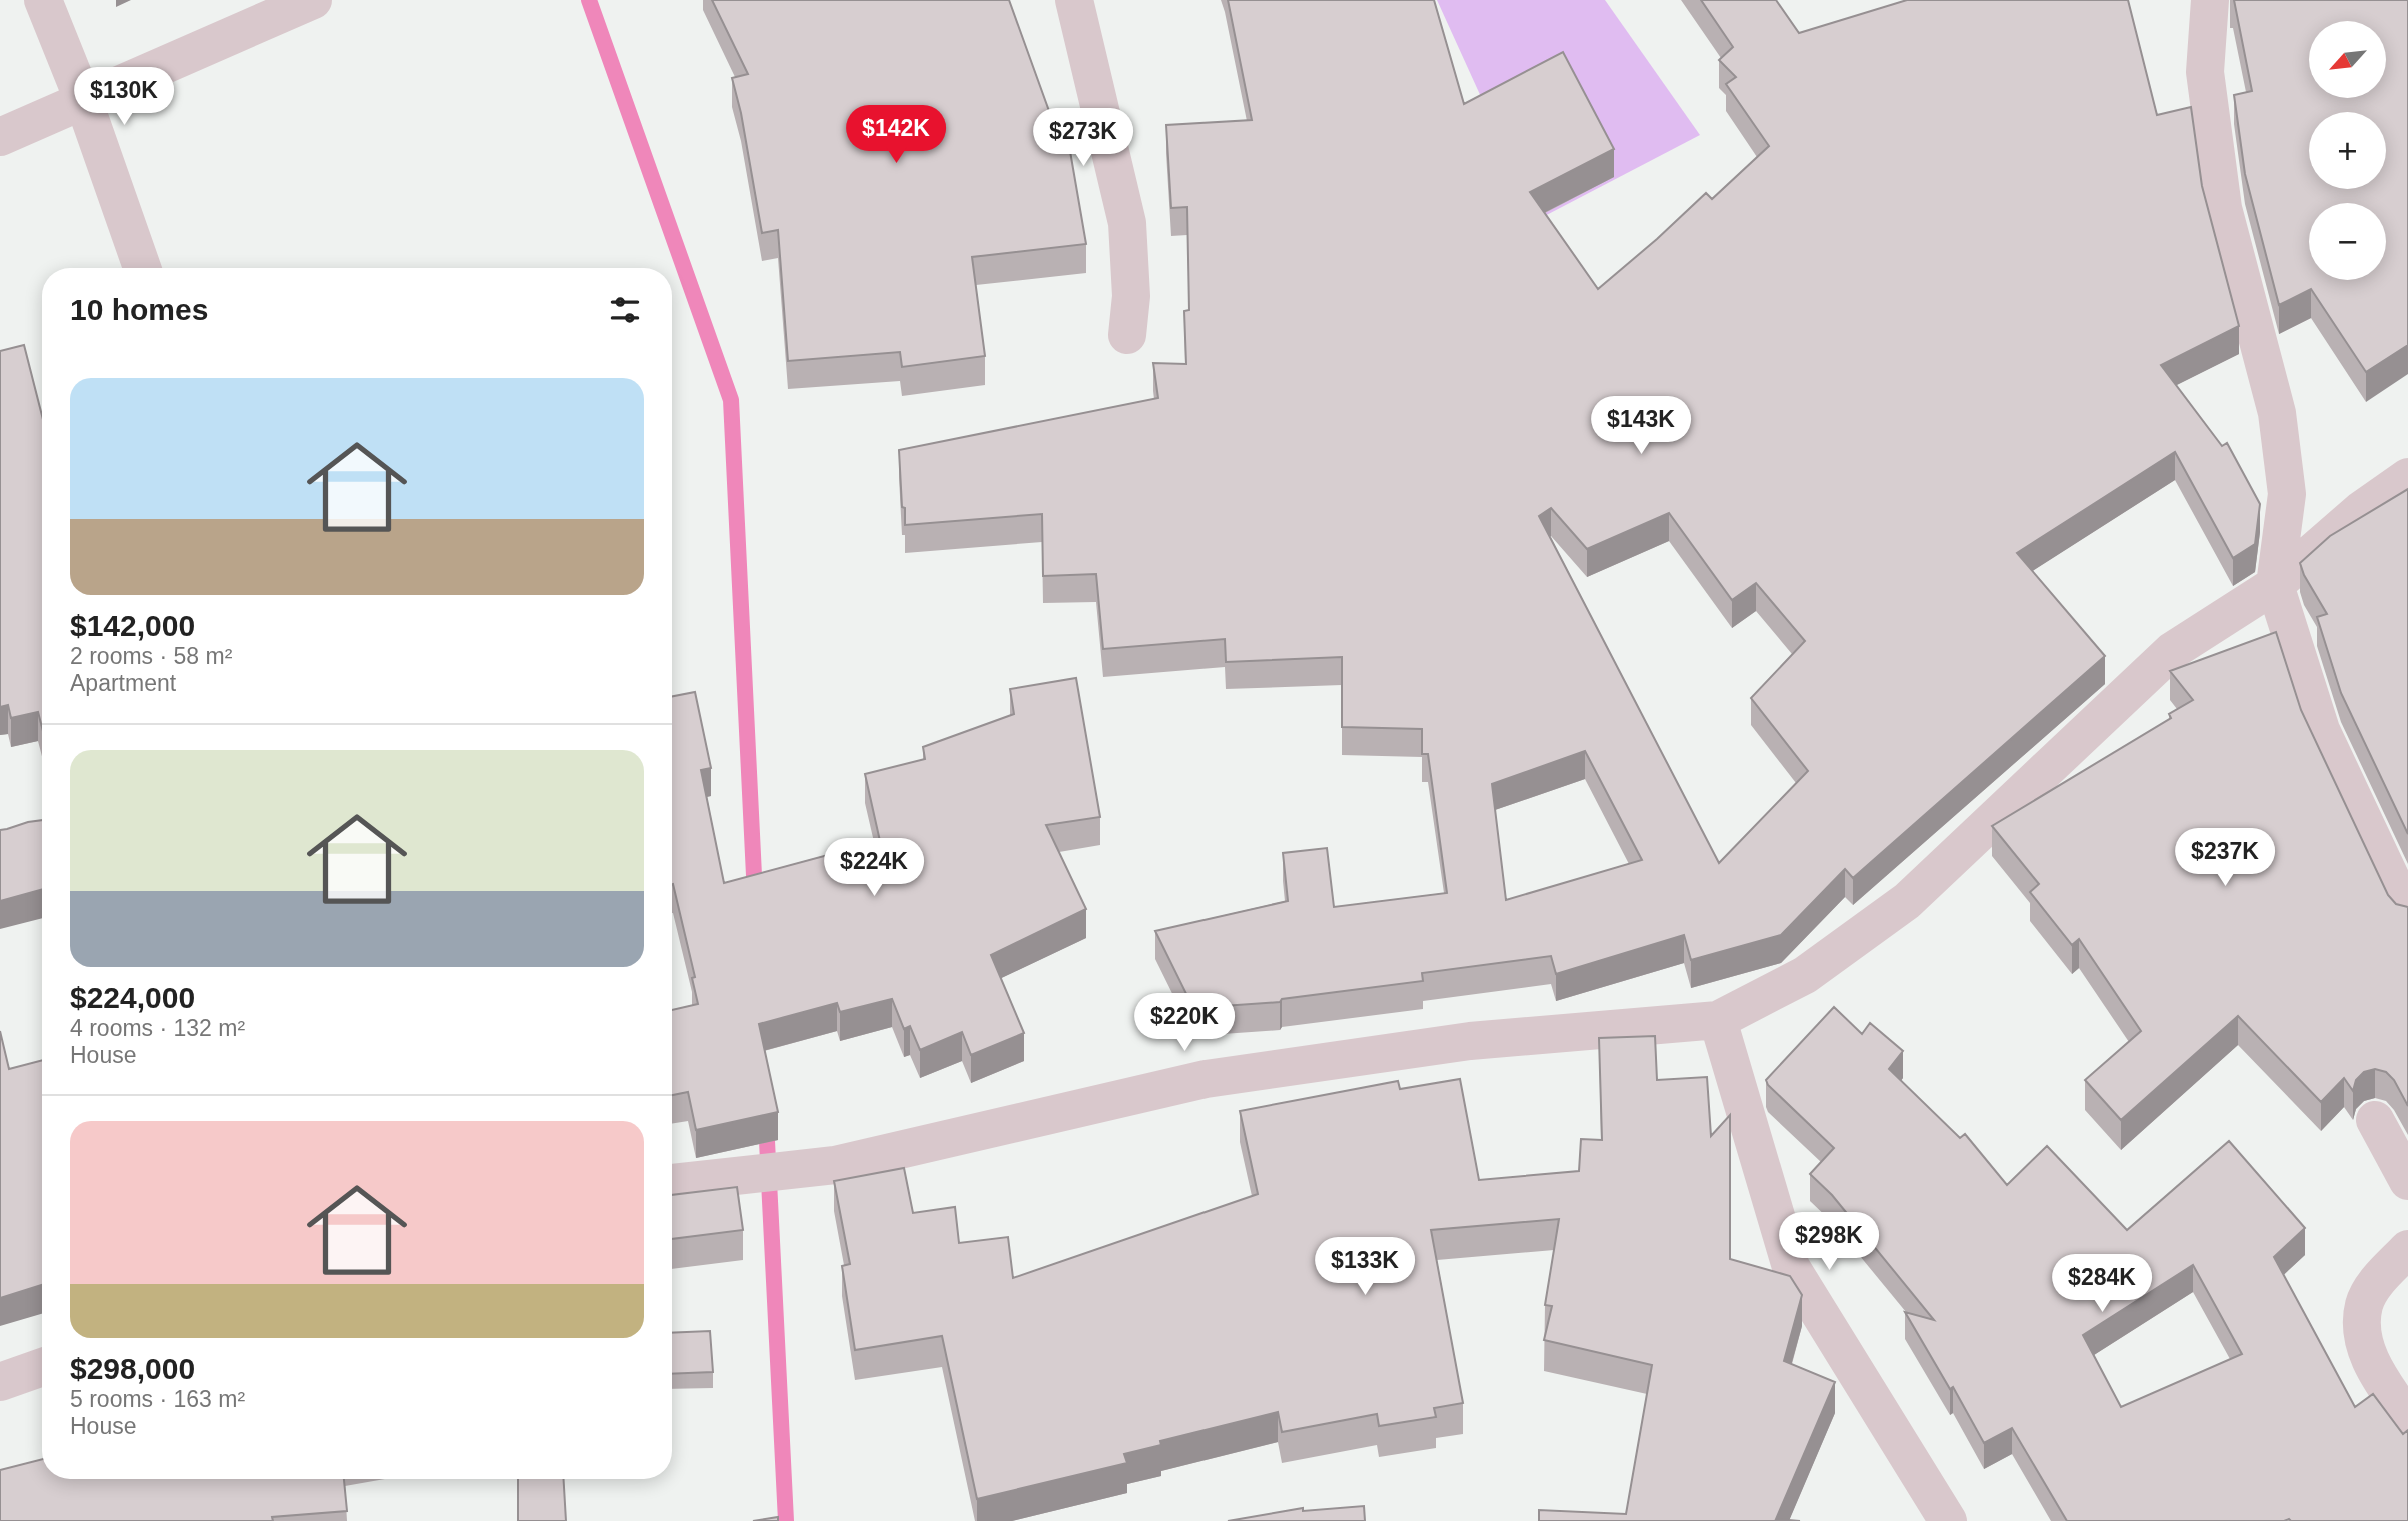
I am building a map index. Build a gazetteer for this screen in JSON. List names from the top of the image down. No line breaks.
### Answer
{"north":"bottom left","page":{"map_buttons":["+","−"],"price":["$130K","$142K","$273K","$143K","$237K","$224K","$220K","$298K","$133K","$284K"],"heading":"10 homes","list":[{"name":"$142,000","note":"2 rooms · 58 m² · Apartment"},{"name":"$224,000","note":"4 rooms · 132 m² · House"},{"name":"$298,000","note":"5 rooms · 163 m² · House"}]}}
